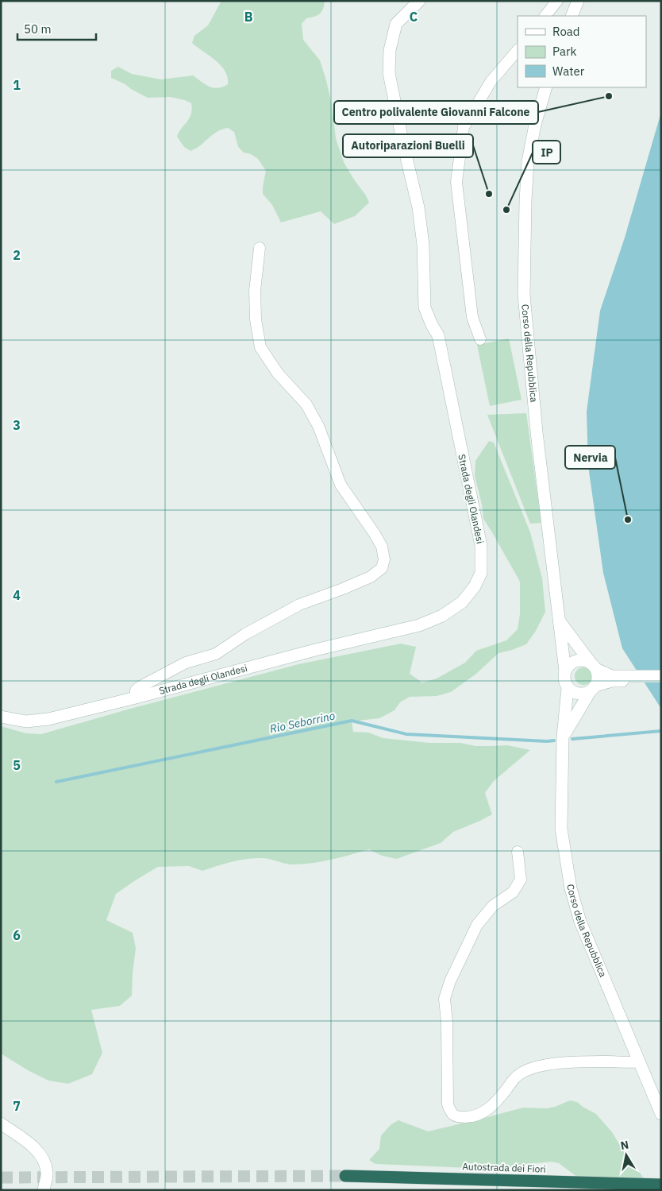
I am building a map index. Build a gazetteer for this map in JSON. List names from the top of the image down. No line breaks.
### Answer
{"streets":{"highway":["Autostrada dei Fiori"],"main road":["Corso della Repubblica","Strada degli Olandesi"]},"water":["Rio Seborrino"],"places":["Centro polivalente Giovanni Falcone","Autoriparazioni Buelli","IP","Nervia"],"legend":["Road","Park","Water"],"scale_bar":"50 m","north":"top","grid":{"columns":["B","C"],"rows":["1","2","3","4","5","6","7"]}}
